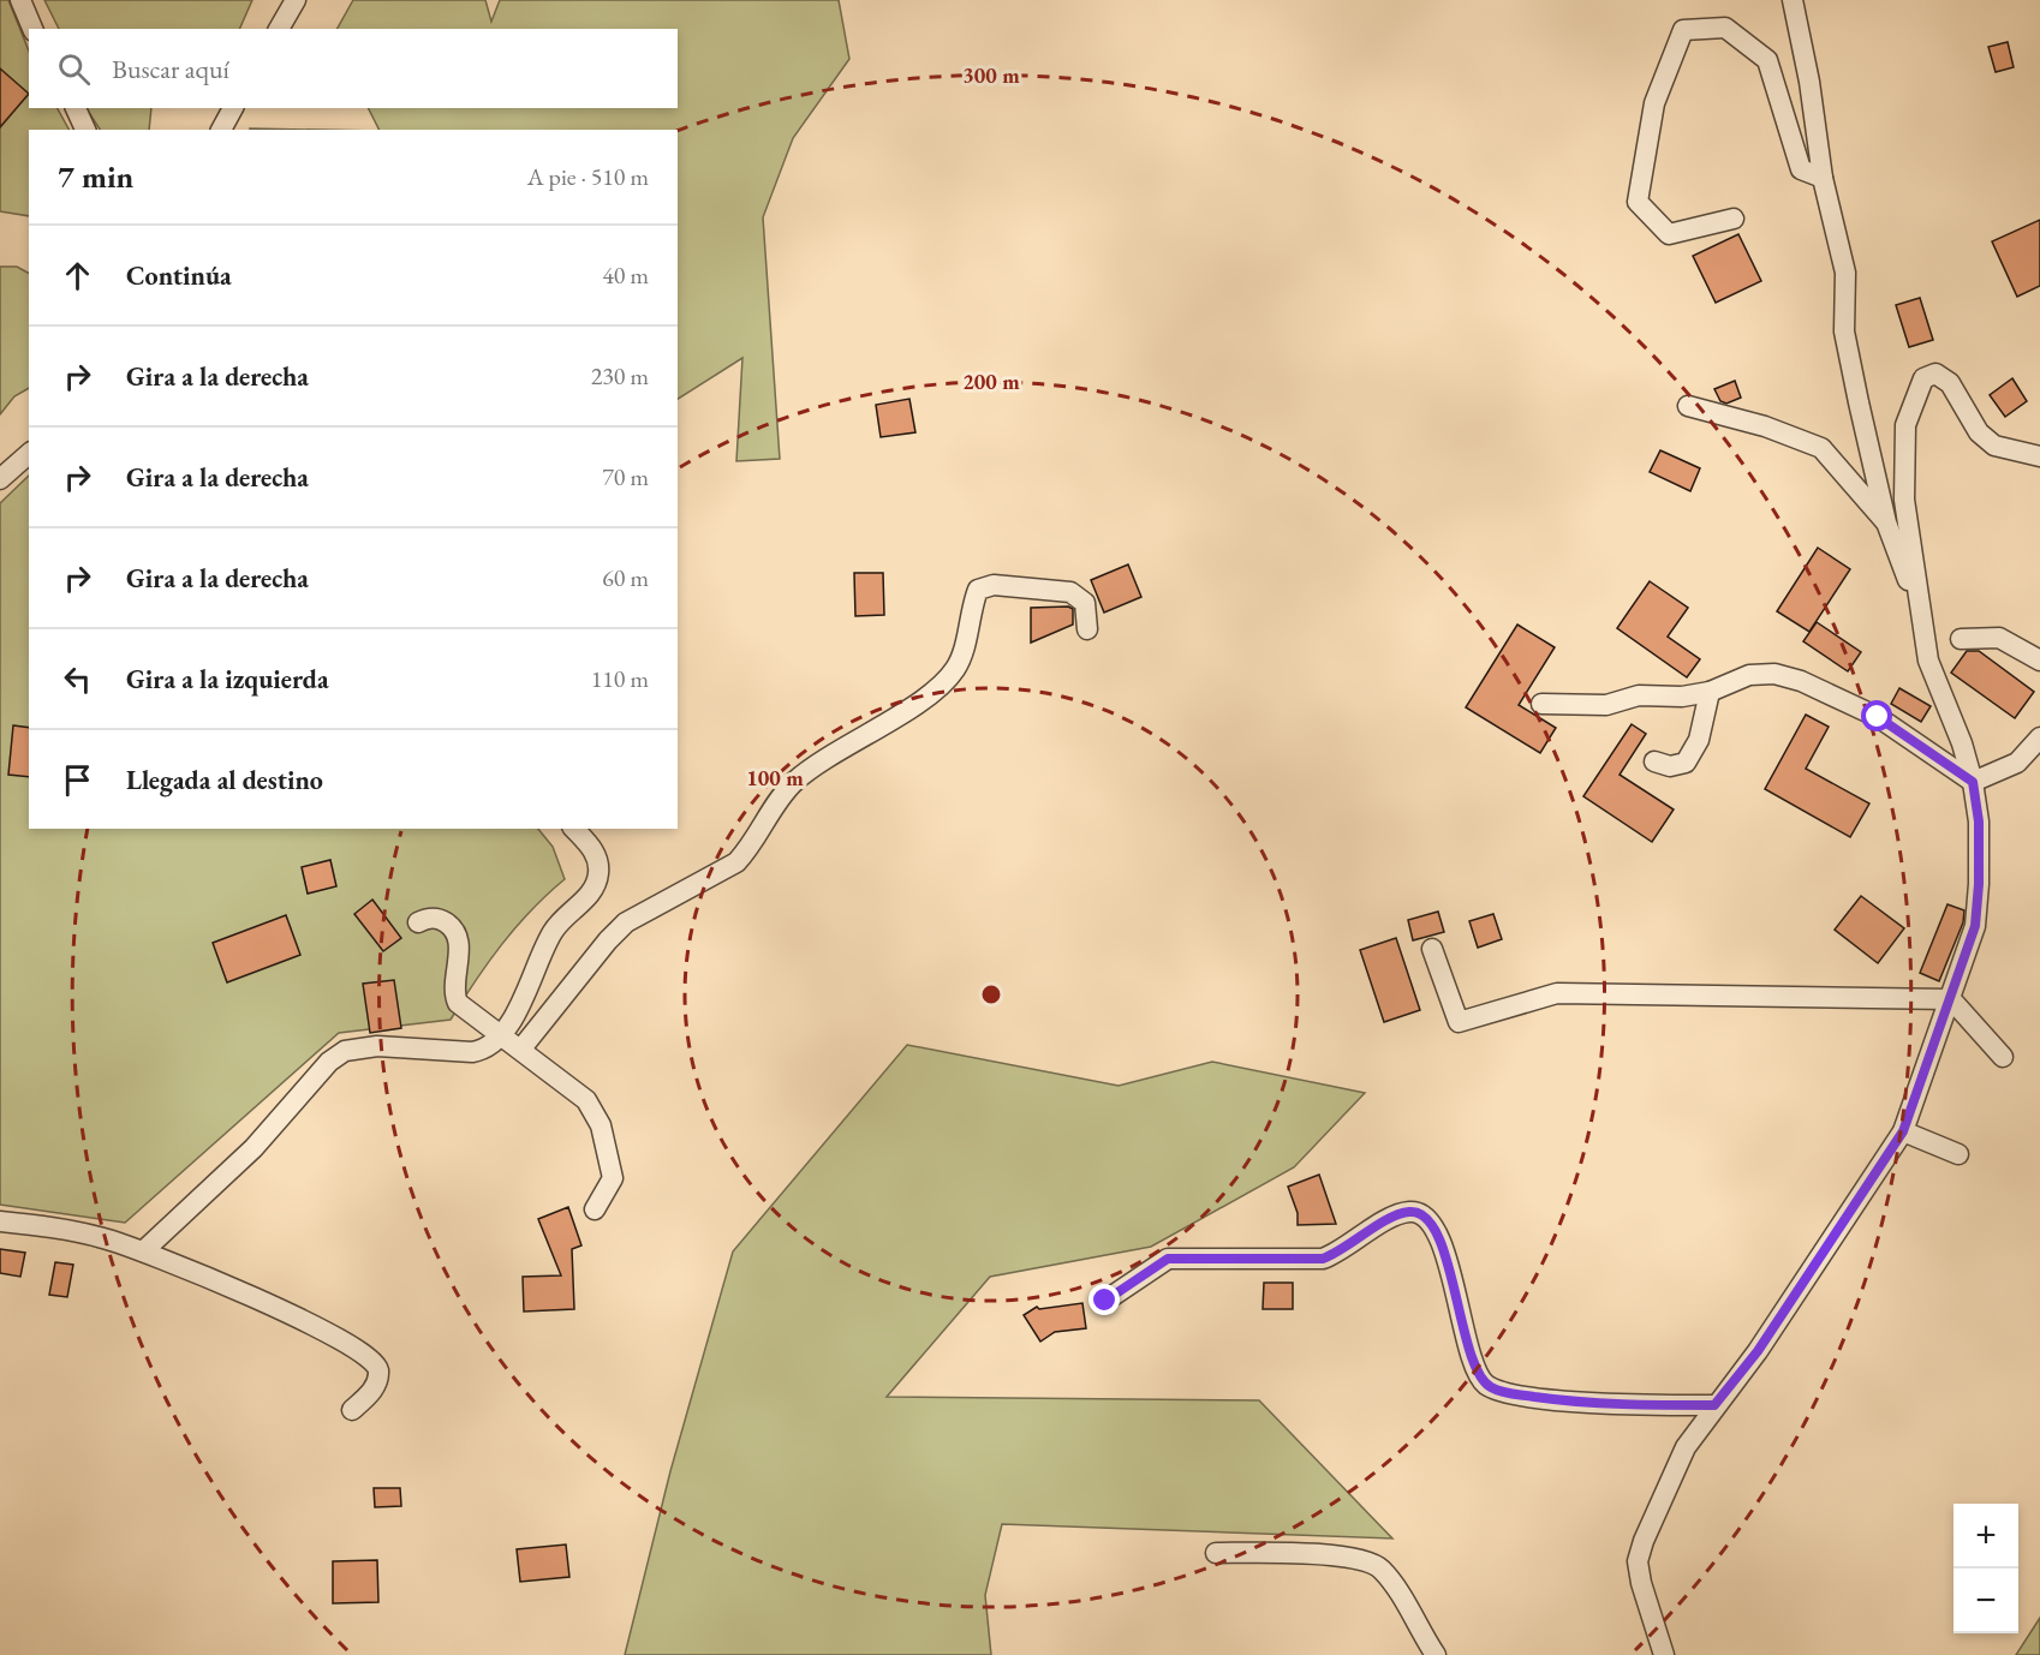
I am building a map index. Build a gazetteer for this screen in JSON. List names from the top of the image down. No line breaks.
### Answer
{"page":{"search":"Buscar aquí","heading":["7 min","A pie · 510 m"],"list":[["Continúa","40 m"],["Gira a la derecha","230 m"],["Gira a la derecha","70 m"],["Gira a la derecha","60 m"],["Gira a la izquierda","110 m"],"Llegada al destino"],"map_buttons":["+","−"]},"rings":["300 m","200 m","100 m"]}
